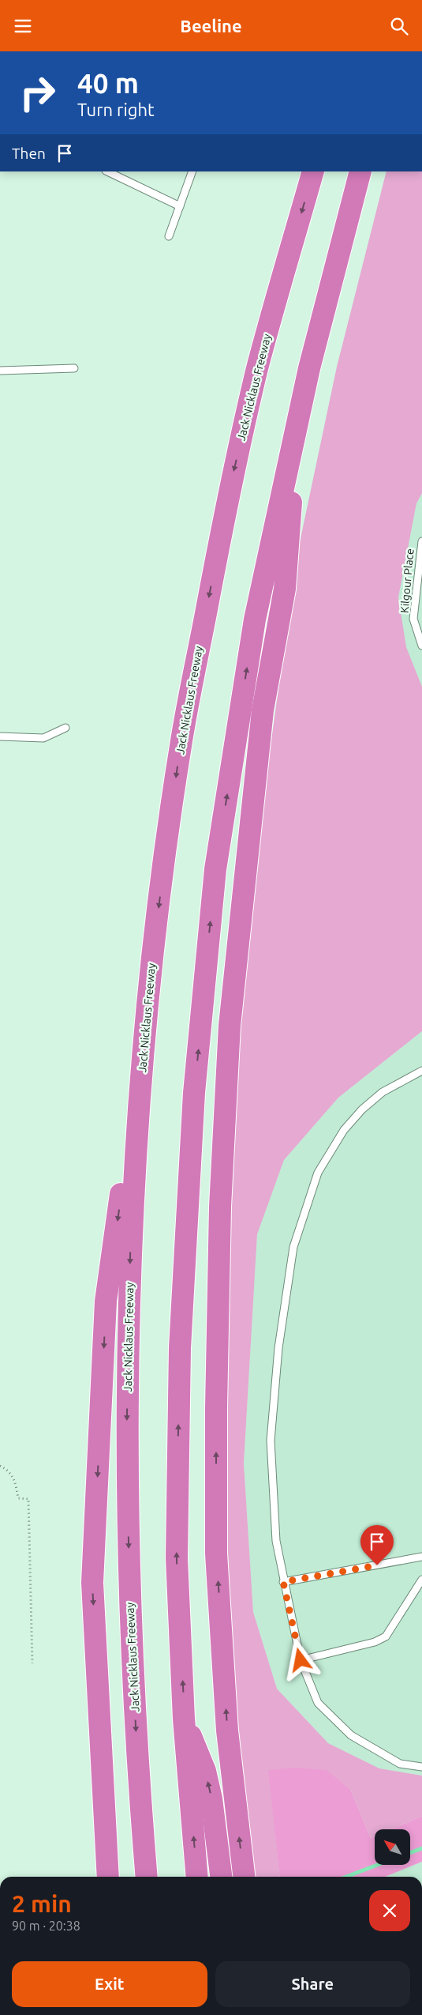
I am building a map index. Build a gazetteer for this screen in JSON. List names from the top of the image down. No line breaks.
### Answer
{"streets":{"highway":["Jack Nicklaus Freeway"],"lane":["Kilgour Place"]},"north":"top left","page":{"header":"Beeline","turn":["40 m","Turn right"],"then":"Then","heading":["2 min","90 m · 20:38"],"buttons":["Exit","Share"]}}
